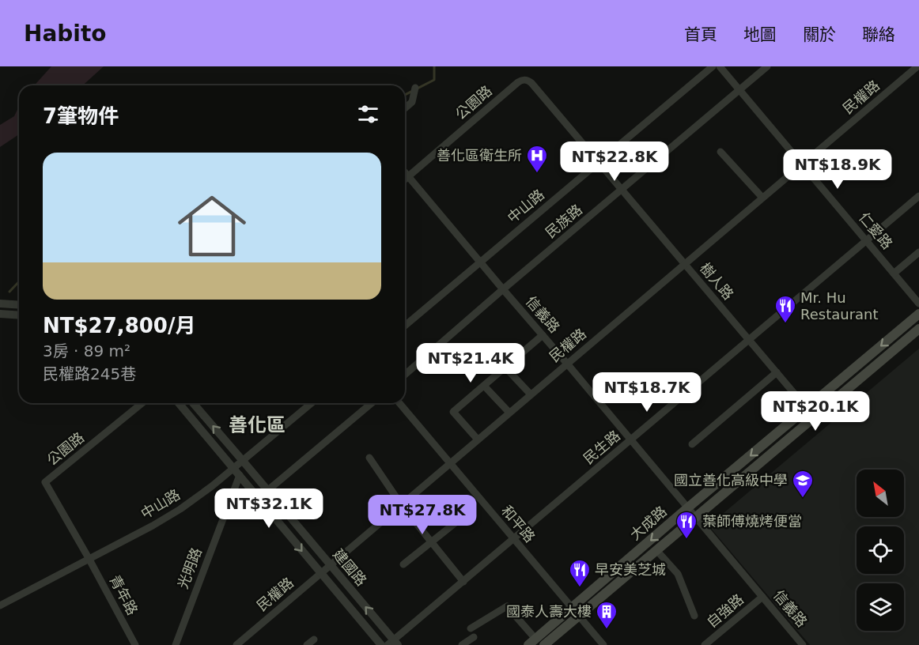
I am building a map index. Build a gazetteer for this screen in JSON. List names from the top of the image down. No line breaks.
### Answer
{"streets":{"main road":["大成路"],"street":["民權路","公園路","中山路","民族路","仁愛路","樹人路","信義路","民生路","和平路","建國路","光明路","青年路","自強路"]},"crossings":[["民權路","仁愛路"],["民權路","樹人路"],["民權路","信義路"],["民權路","和平路"],["民權路","建國路"],["公園路","中山路"],["公園路","樹人路"],["公園路","信義路"],["公園路","青年路"],["中山路","樹人路"],["中山路","信義路"],["中山路","建國路"],["中山路","光明路"],["中山路","青年路"],["民族路","仁愛路"],["民族路","樹人路"],["民族路","信義路"],["仁愛路","民生路"],["樹人路","民生路"],["樹人路","大成路"],["信義路","民生路"],["信義路","大成路"],["信義路","自強路"],["民生路","和平路"],["民生路","建國路"],["大成路","和平路"],["建國路","光明路"]],"districts":["善化區"],"places":{"hospital":["善化區衛生所"],"restaurant":["Mr. Hu Restaurant","葉師傅燒烤便當","早安美芝城"],"school or university":["國立善化高級中學"],"building":["國泰人壽大樓"]},"north":"top left","page":{"header":"Habito","nav":["首頁","地圖","關於","聯絡"],"heading":"7筆物件","price":["NT$22.8K","NT$18.9K","NT$21.4K","NT$18.7K","NT$20.1K","NT$32.1K","NT$27.8K"],"list":[{"name":"NT$27,800/月","note":"3房 · 89 m² · 民權路245巷"}]}}
